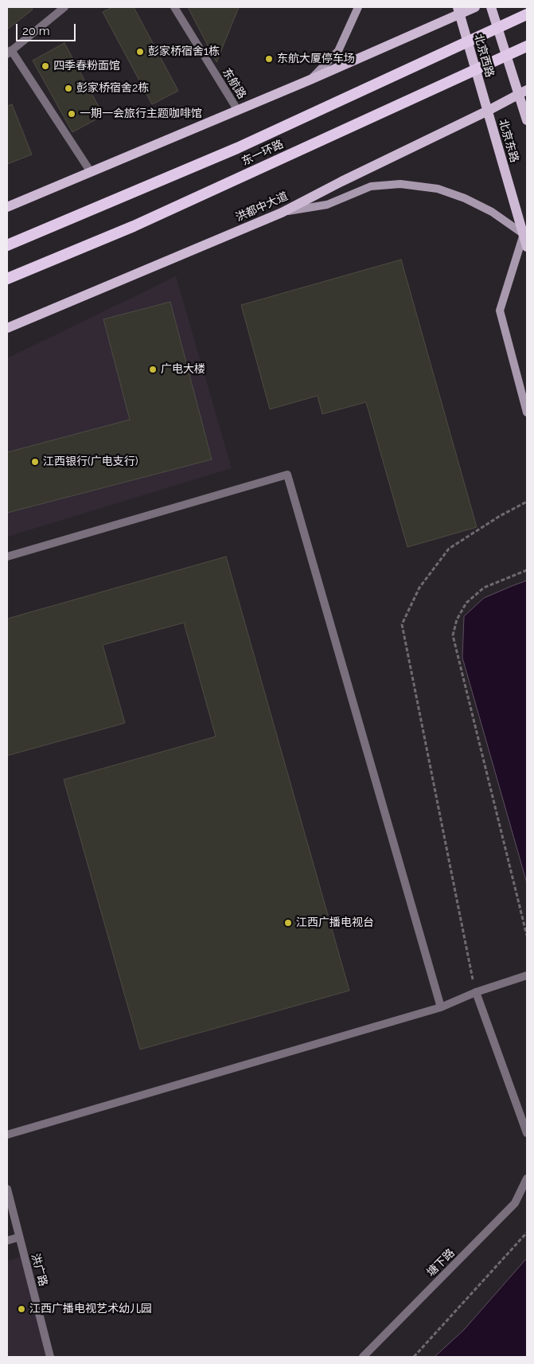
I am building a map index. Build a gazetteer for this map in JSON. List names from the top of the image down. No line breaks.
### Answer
{"streets":{"highway":["东一环路"],"main road":["北京西路","北京东路","洪都中大道"],"street":["东航路","塘下路","洪广路"]},"crossings":[["北京西路","北京东路"],["北京西路","洪都中大道"],["北京东路","洪都中大道"]],"places":["彭家桥宿舍1栋","东航大厦停车场","四季春粉面馆","彭家桥宿舍2栋","一期一会旅行主题咖啡馆","广电大楼","江西银行(广电支行)","江西广播电视台","江西广播电视艺术幼儿园"],"scale_bar":"20 m"}
